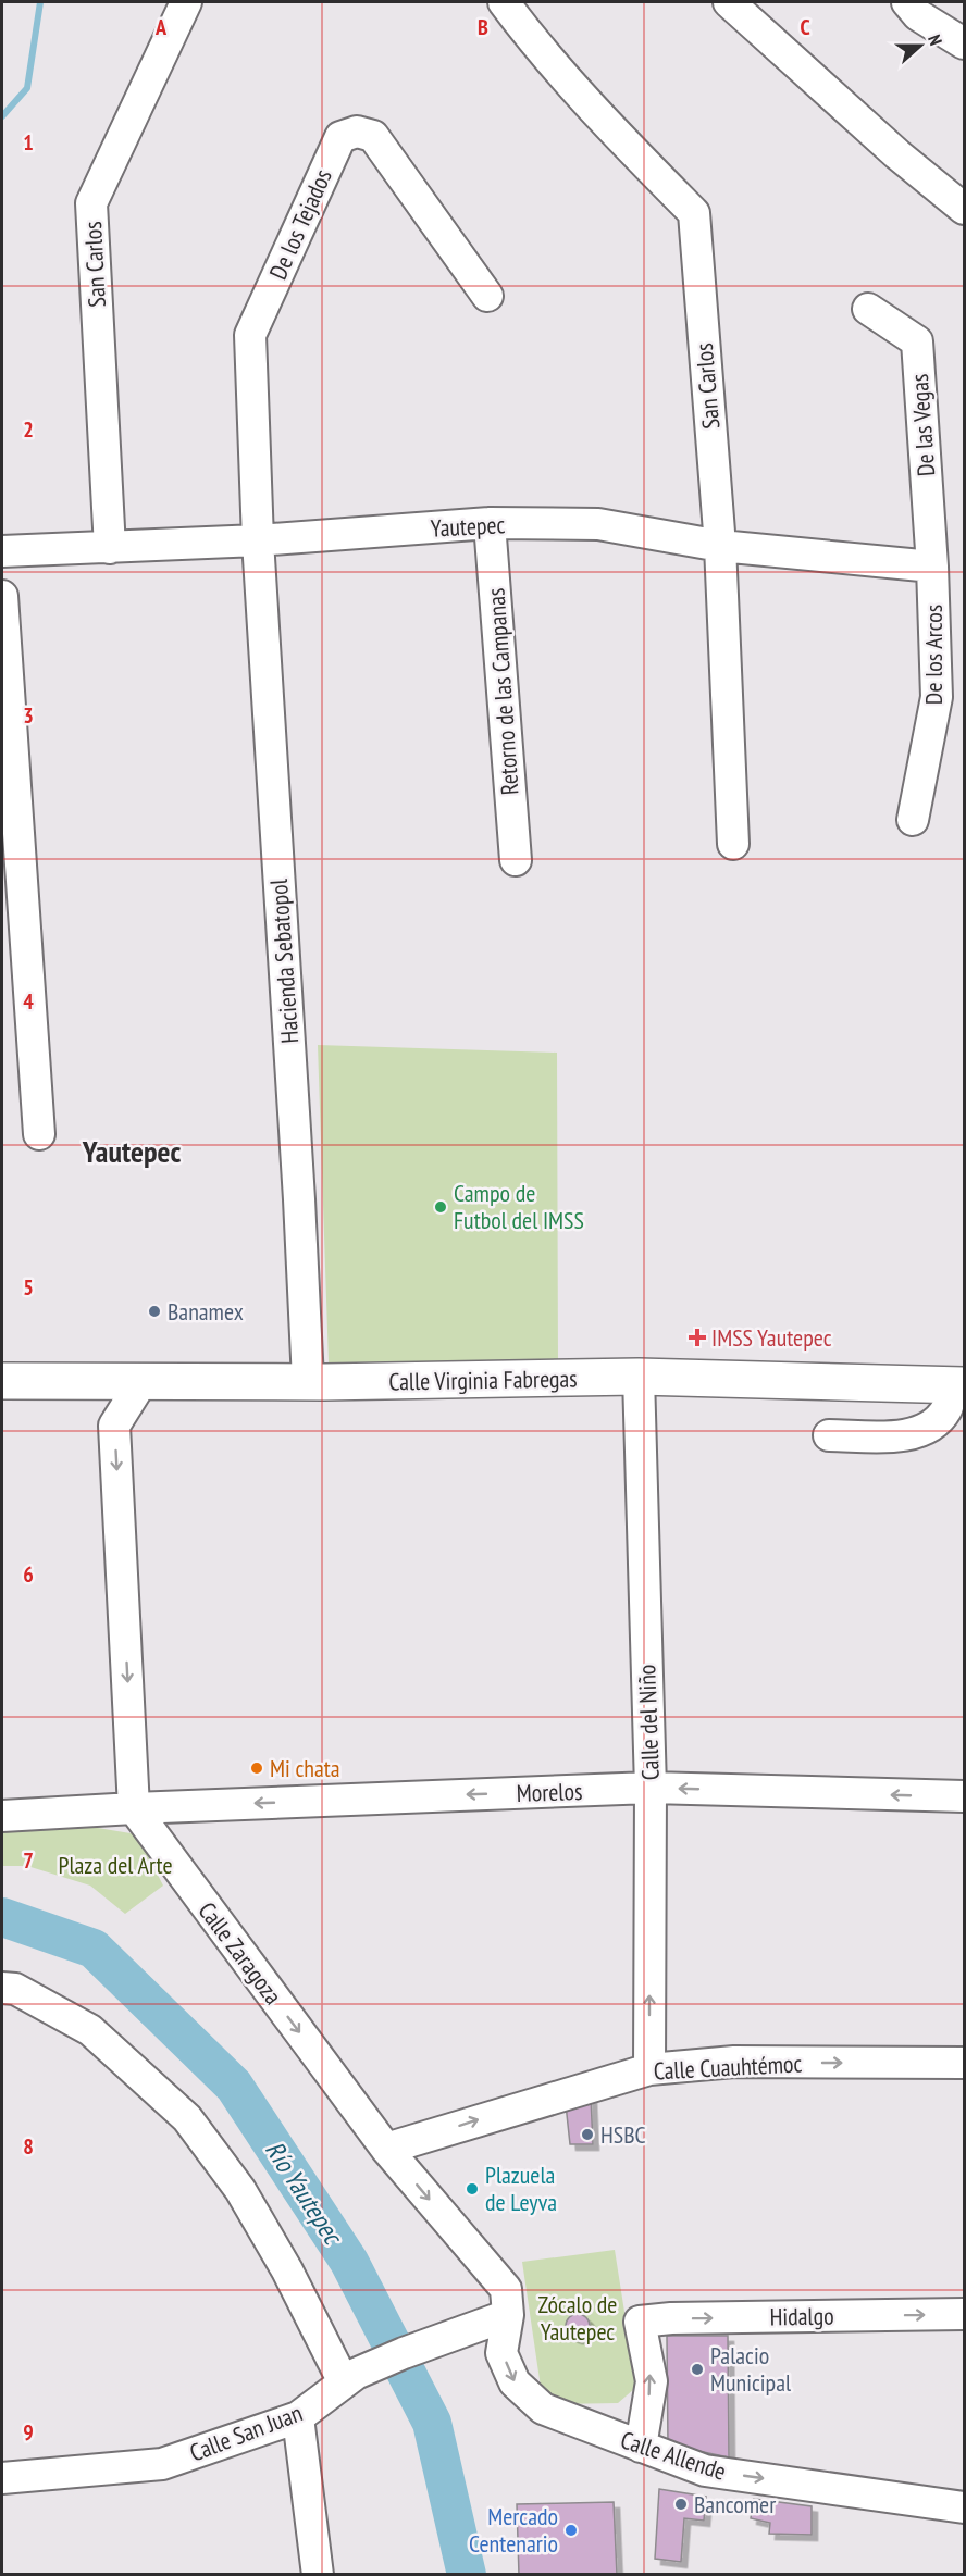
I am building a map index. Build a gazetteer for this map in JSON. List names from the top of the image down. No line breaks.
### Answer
{"streets":{"main road":["Calle Virginia Fabregas"],"street":["De los Tejados","San Carlos","De las Vegas","Yautepec","De los Arcos","Retorno de las Campanas","Hacienda Sebatopol","Calle del Niño","Morelos","Calle Zaragoza","Calle Cuauhtémoc","Hidalgo","Calle San Juan","Calle Allende"]},"crossings":[["De los Tejados","Yautepec"],["De los Tejados","Hacienda Sebatopol"],["San Carlos","Yautepec"],["De las Vegas","Yautepec"],["De las Vegas","De los Arcos"],["Yautepec","De los Arcos"],["Yautepec","Retorno de las Campanas"],["Yautepec","Hacienda Sebatopol"],["Hacienda Sebatopol","Calle Virginia Fabregas"],["Calle Virginia Fabregas","Calle del Niño"],["Calle del Niño","Morelos"],["Calle del Niño","Calle Cuauhtémoc"],["Morelos","Calle Zaragoza"],["Calle Zaragoza","Calle Cuauhtémoc"],["Calle Zaragoza","Calle San Juan"],["Calle Zaragoza","Calle Allende"],["Hidalgo","Calle Allende"]],"one_way":["Calle del Niño","Morelos","Calle Cuauhtémoc","Calle Allende"],"districts":["Yautepec"],"water":["Río Yautepec"],"parks":["Plaza del Arte","Zócalo de Yautepec"],"places":{"other":["Campo de Futbol del IMSS","Banamex","Mi chata","HSBC","Plazuela de Leyva","Palacio Municipal","Bancomer","Mercado Centenario"],"health":["IMSS Yautepec"]},"north":"right","grid":{"columns":["A","B","C"],"rows":["1","2","3","4","5","6","7","8","9"]}}
